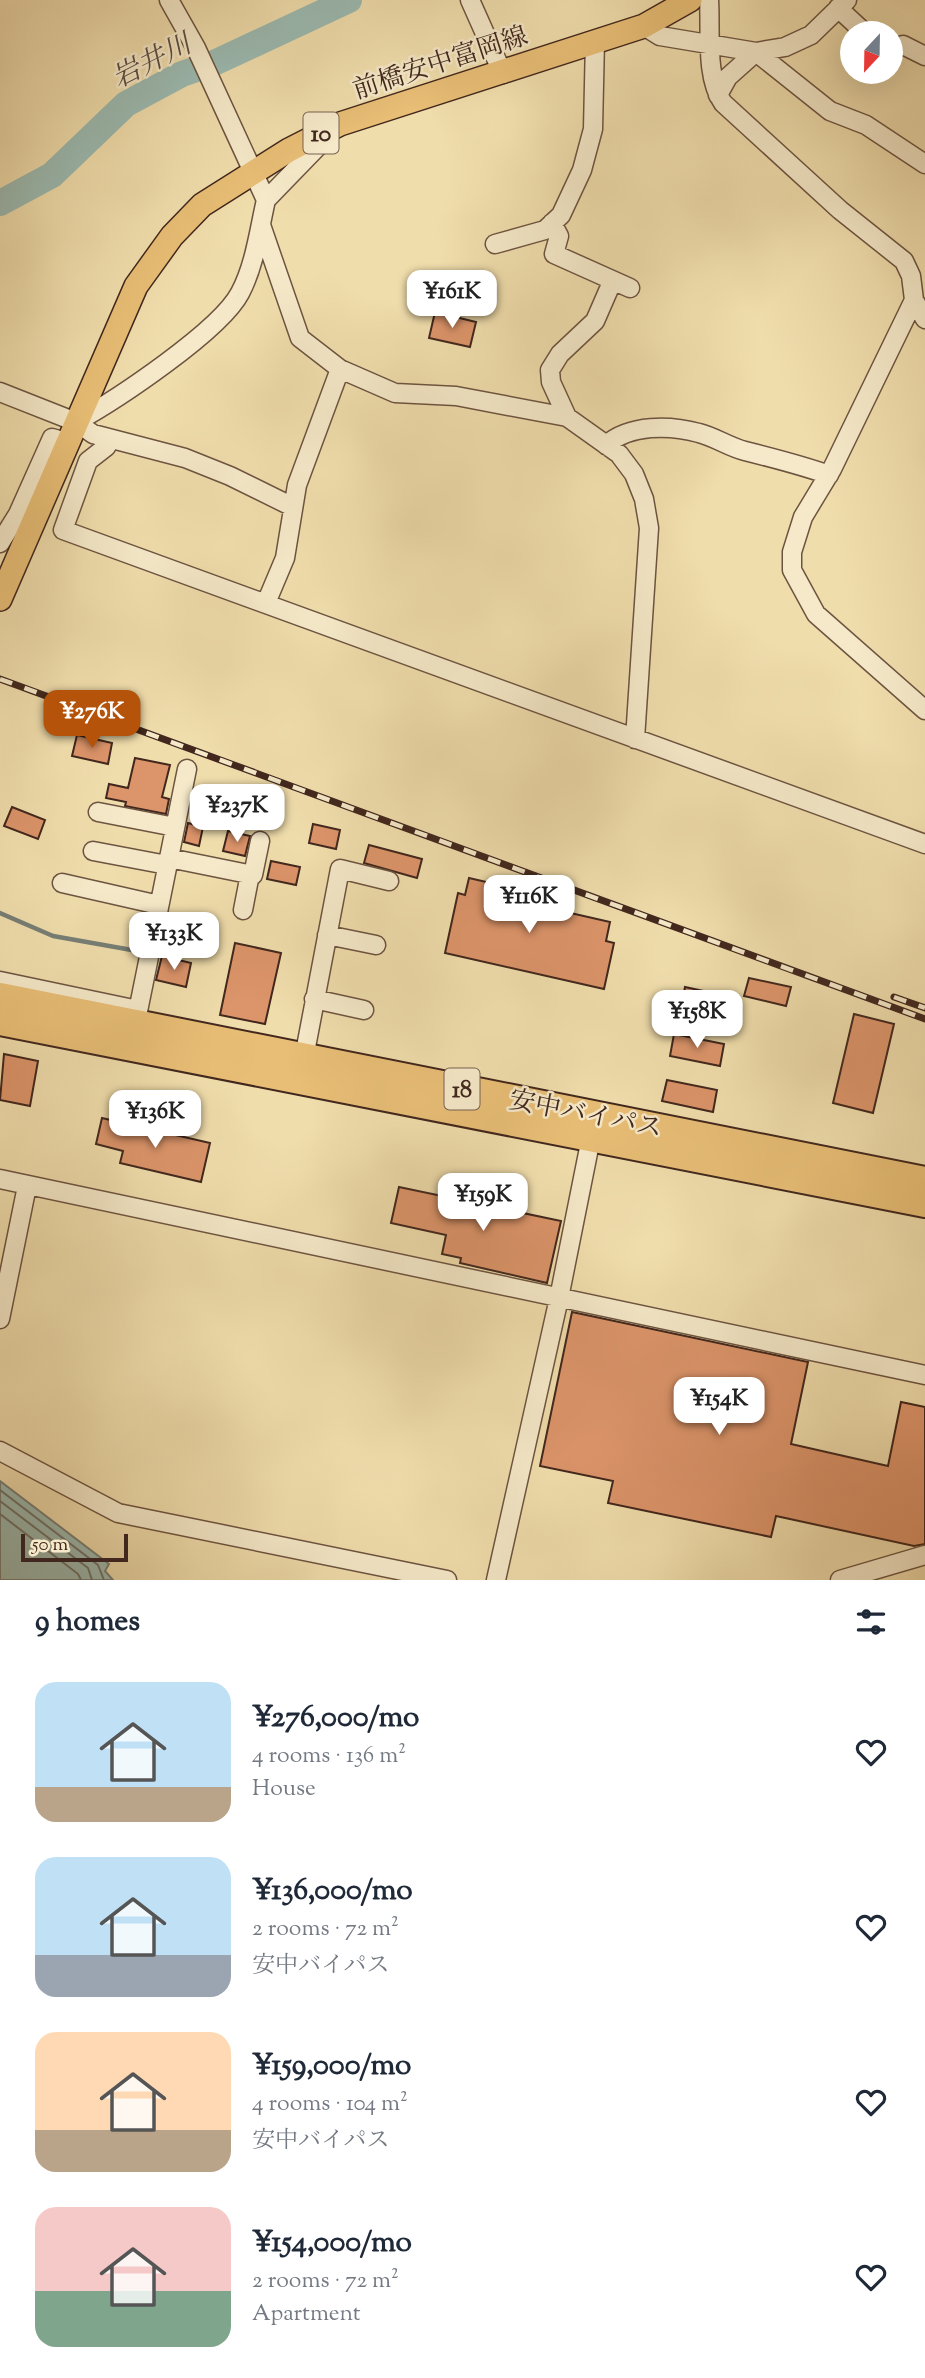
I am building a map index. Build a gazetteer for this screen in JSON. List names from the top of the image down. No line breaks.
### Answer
{"streets":{"highway":["18","安中バイパス"],"main road":["前橋安中富岡線","10"]},"water":["岩井川"],"scale_bar":"50 m","north":"bottom","page":{"price":["¥161K","¥276K","¥237K","¥116K","¥133K","¥158K","¥136K","¥159K","¥154K"],"scale":"50 m","heading":"9 homes","list":[{"name":"¥276,000/mo","note":"4 rooms · 136 m² · House"},{"name":"¥136,000/mo","note":"2 rooms · 72 m² · 安中バイパス"},{"name":"¥159,000/mo","note":"4 rooms · 104 m² · 安中バイパス"},{"name":"¥154,000/mo","note":"2 rooms · 72 m² · Apartment"}]}}
